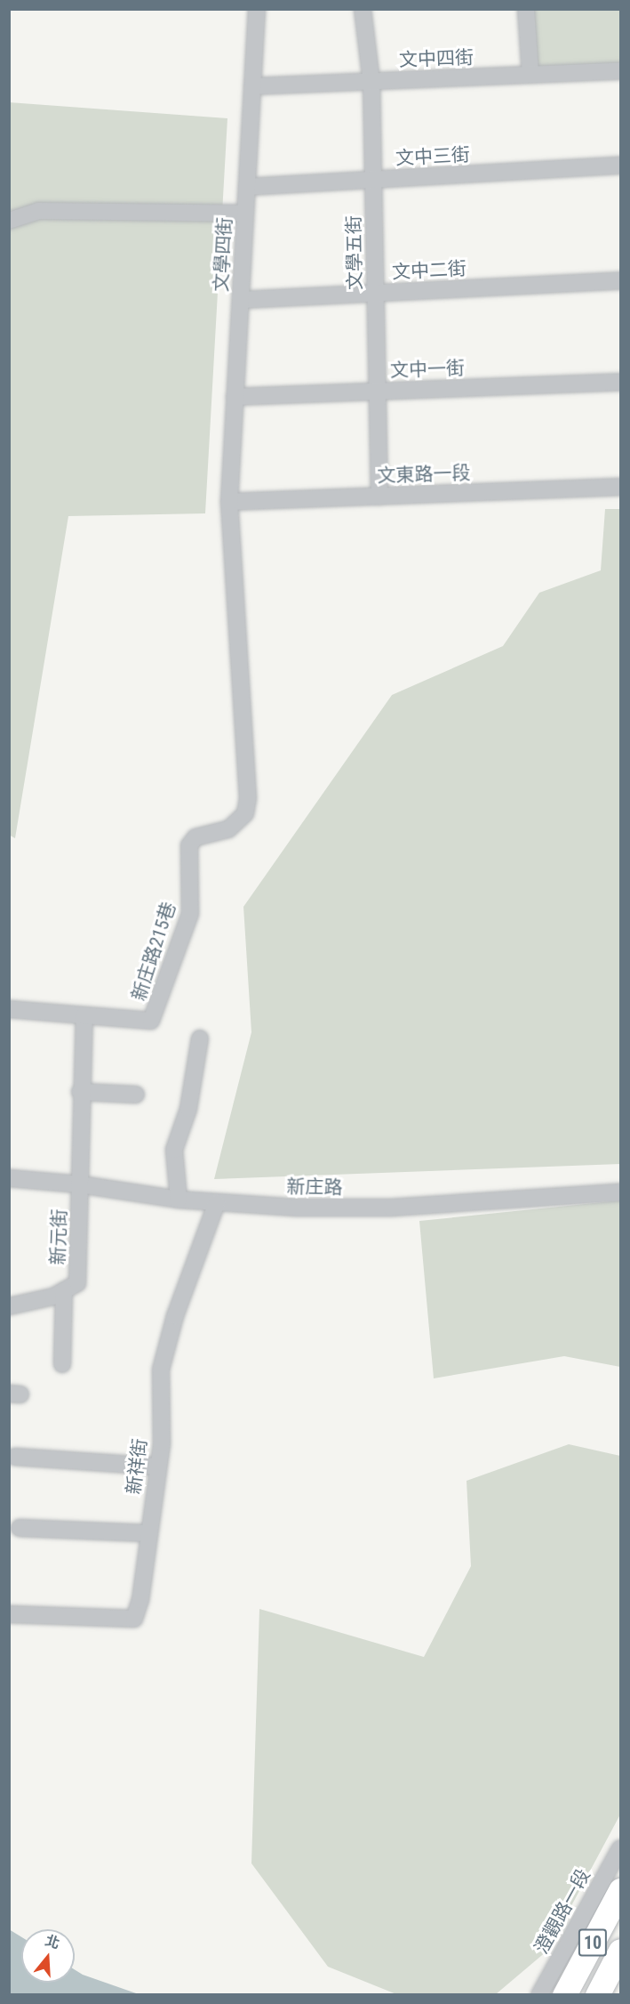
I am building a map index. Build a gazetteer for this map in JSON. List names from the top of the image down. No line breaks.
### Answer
{"streets":{"highway":["10"],"street":["文中四街","文中三街","文學五街","文學四街","文中二街","文中一街","文東路一段","新庄路215巷","新庄路","新元街","新祥街","澄觀路一段"]},"crossings":[["文中四街","文學五街"],["文中四街","文學四街"],["文中三街","文學五街"],["文中三街","文學四街"],["文學五街","文中二街"],["文學五街","文中一街"],["文學五街","文東路一段"],["文學四街","文中二街"],["文學四街","文中一街"],["文學四街","文東路一段"],["文學四街","新庄路215巷"],["文東路一段","新庄路215巷"],["新庄路","新元街"],["新庄路","新祥街"]],"north":"top"}
